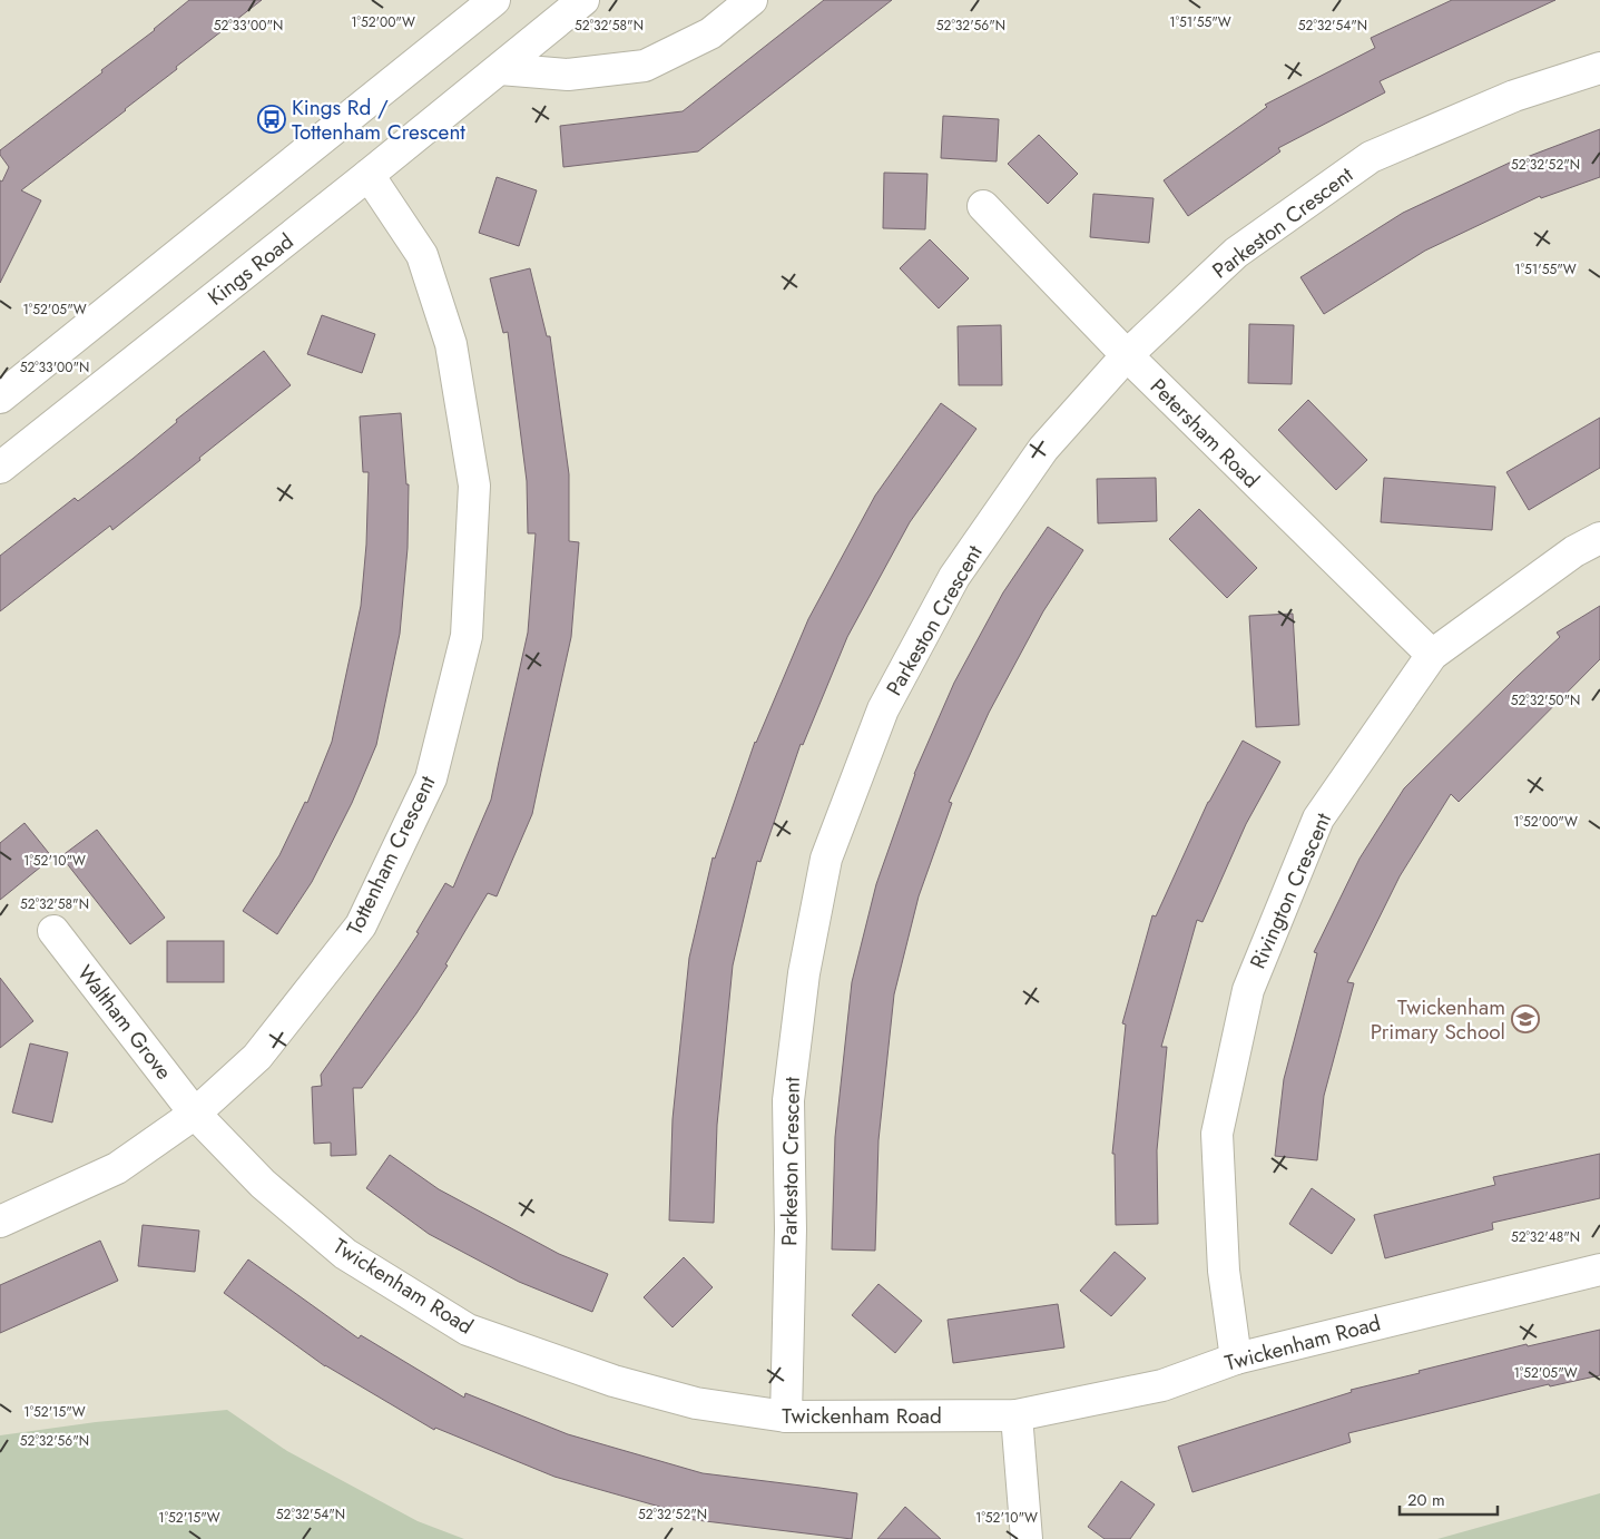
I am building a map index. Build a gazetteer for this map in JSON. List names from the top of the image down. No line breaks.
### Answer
{"streets":{"street":["Parkeston Crescent","Kings Road","Petersham Road","Tottenham Crescent","Rivington Crescent","Waltham Grove","Twickenham Road"]},"crossings":[["Parkeston Crescent","Petersham Road"],["Parkeston Crescent","Twickenham Road"],["Kings Road","Tottenham Crescent"],["Petersham Road","Rivington Crescent"],["Tottenham Crescent","Waltham Grove"],["Tottenham Crescent","Twickenham Road"],["Rivington Crescent","Twickenham Road"],["Waltham Grove","Twickenham Road"]],"places":{"bus stop":["Kings Rd / Tottenham Crescent"],"school or university":["Twickenham Primary School"]},"scale_bar":"20 m","coordinates":["1°52'00\"W","1°51'55\"W","52°33'00\"N","52°32'58\"N","52°32'54\"N","52°32'56\"N","52°32'52\"N","1°52'05\"W","52°32'50\"N","1°52'10\"W","52°32'48\"N","1°52'15\"W"]}
